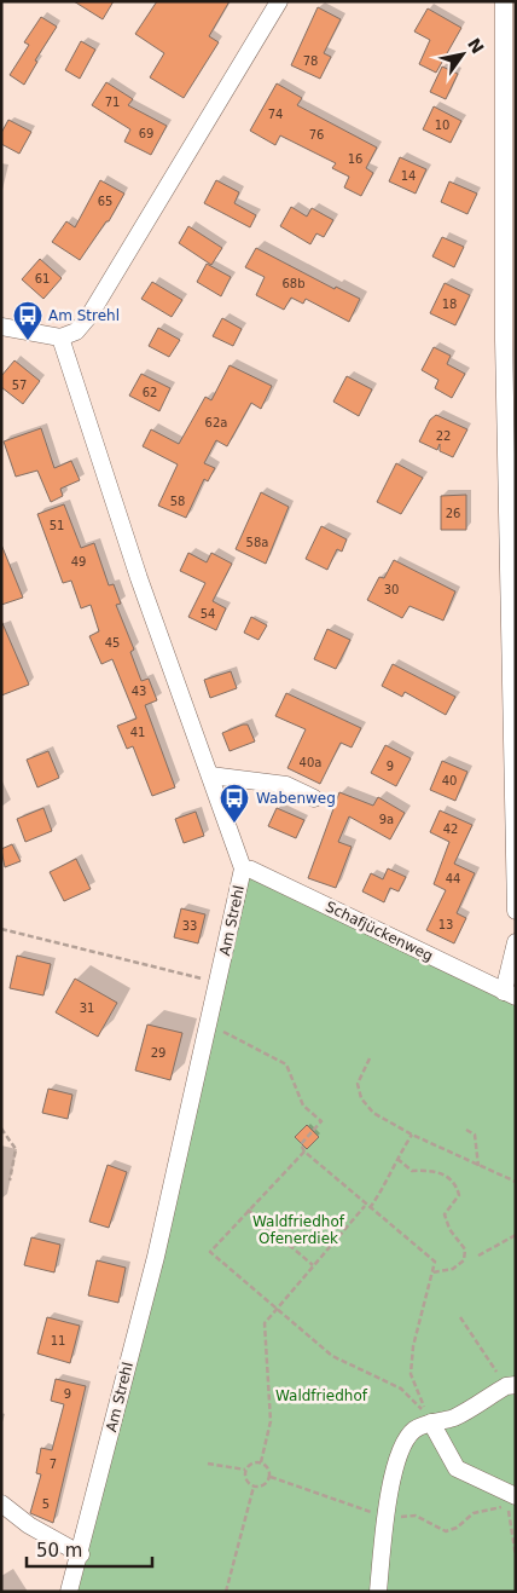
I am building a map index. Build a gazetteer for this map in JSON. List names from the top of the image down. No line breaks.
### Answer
{"streets":{"street":["Am Strehl","Schafjückenweg"]},"crossings":[["Am Strehl","Schafjückenweg"]],"parks":["Waldfriedhof Ofenerdiek","Waldfriedhof"],"places":{"bus stop":["Am Strehl","Wabenweg"]},"house_numbers":["78","71","74","10","69","76","16","14","65","61","68b","18","57","62","62a","22","58","26","51","58a","49","30","54","45","43","41","40a","9","40","9a","42","44","13","33","31","29","11","9","7","5"],"scale_bar":"50 m","north":"top right"}
